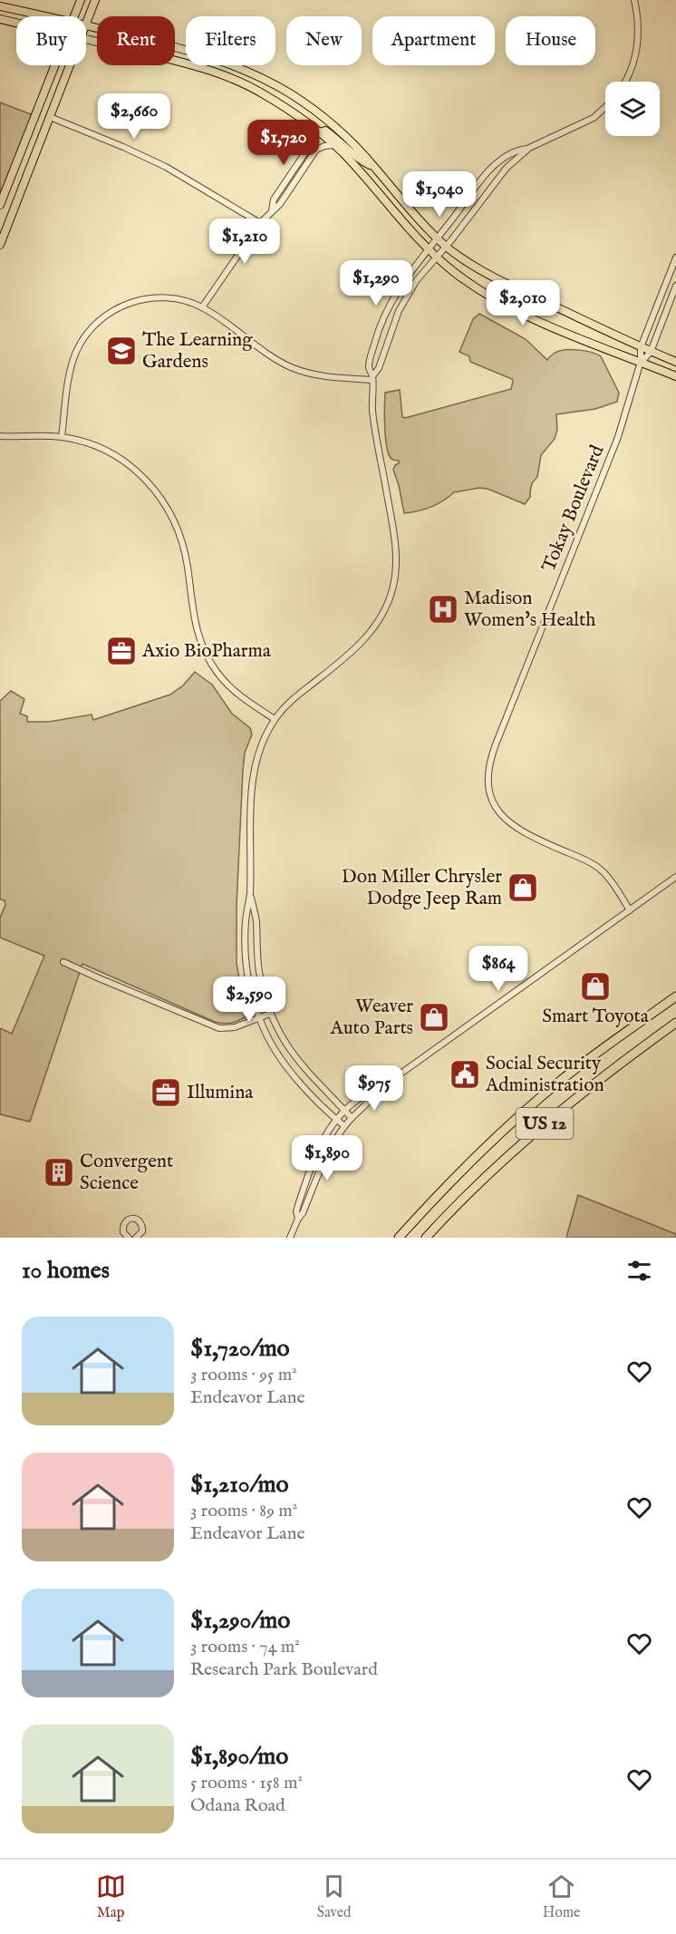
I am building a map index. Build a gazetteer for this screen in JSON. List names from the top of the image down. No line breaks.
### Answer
{"streets":{"highway":["US 12"],"street":["Tokay Boulevard"]},"places":{"school or university":["The Learning Gardens"],"hospital":["Madison Women's Health"],"office":["Axio BioPharma","Illumina"],"shop":["Don Miller Chrysler Dodge Jeep Ram","Smart Toyota","Weaver Auto Parts"],"public building":["Social Security Administration"],"building":["Convergent Science"]},"page":{"chip":["Buy","Rent","Filters","New","Apartment","House"],"price":["$2,660","$1,720","$1,040","$1,210","$1,290","$2,010","$864","$2,590","$975","$1,890"],"heading":"10 homes","list":[{"name":"$1,720/mo","note":"3 rooms · 95 m² · Endeavor Lane"},{"name":"$1,210/mo","note":"3 rooms · 89 m² · Endeavor Lane"},{"name":"$1,290/mo","note":"3 rooms · 74 m² · Research Park Boulevard"},{"name":"$1,890/mo","note":"5 rooms · 158 m² · Odana Road"}],"tabs":["Map","Saved","Home"]}}
